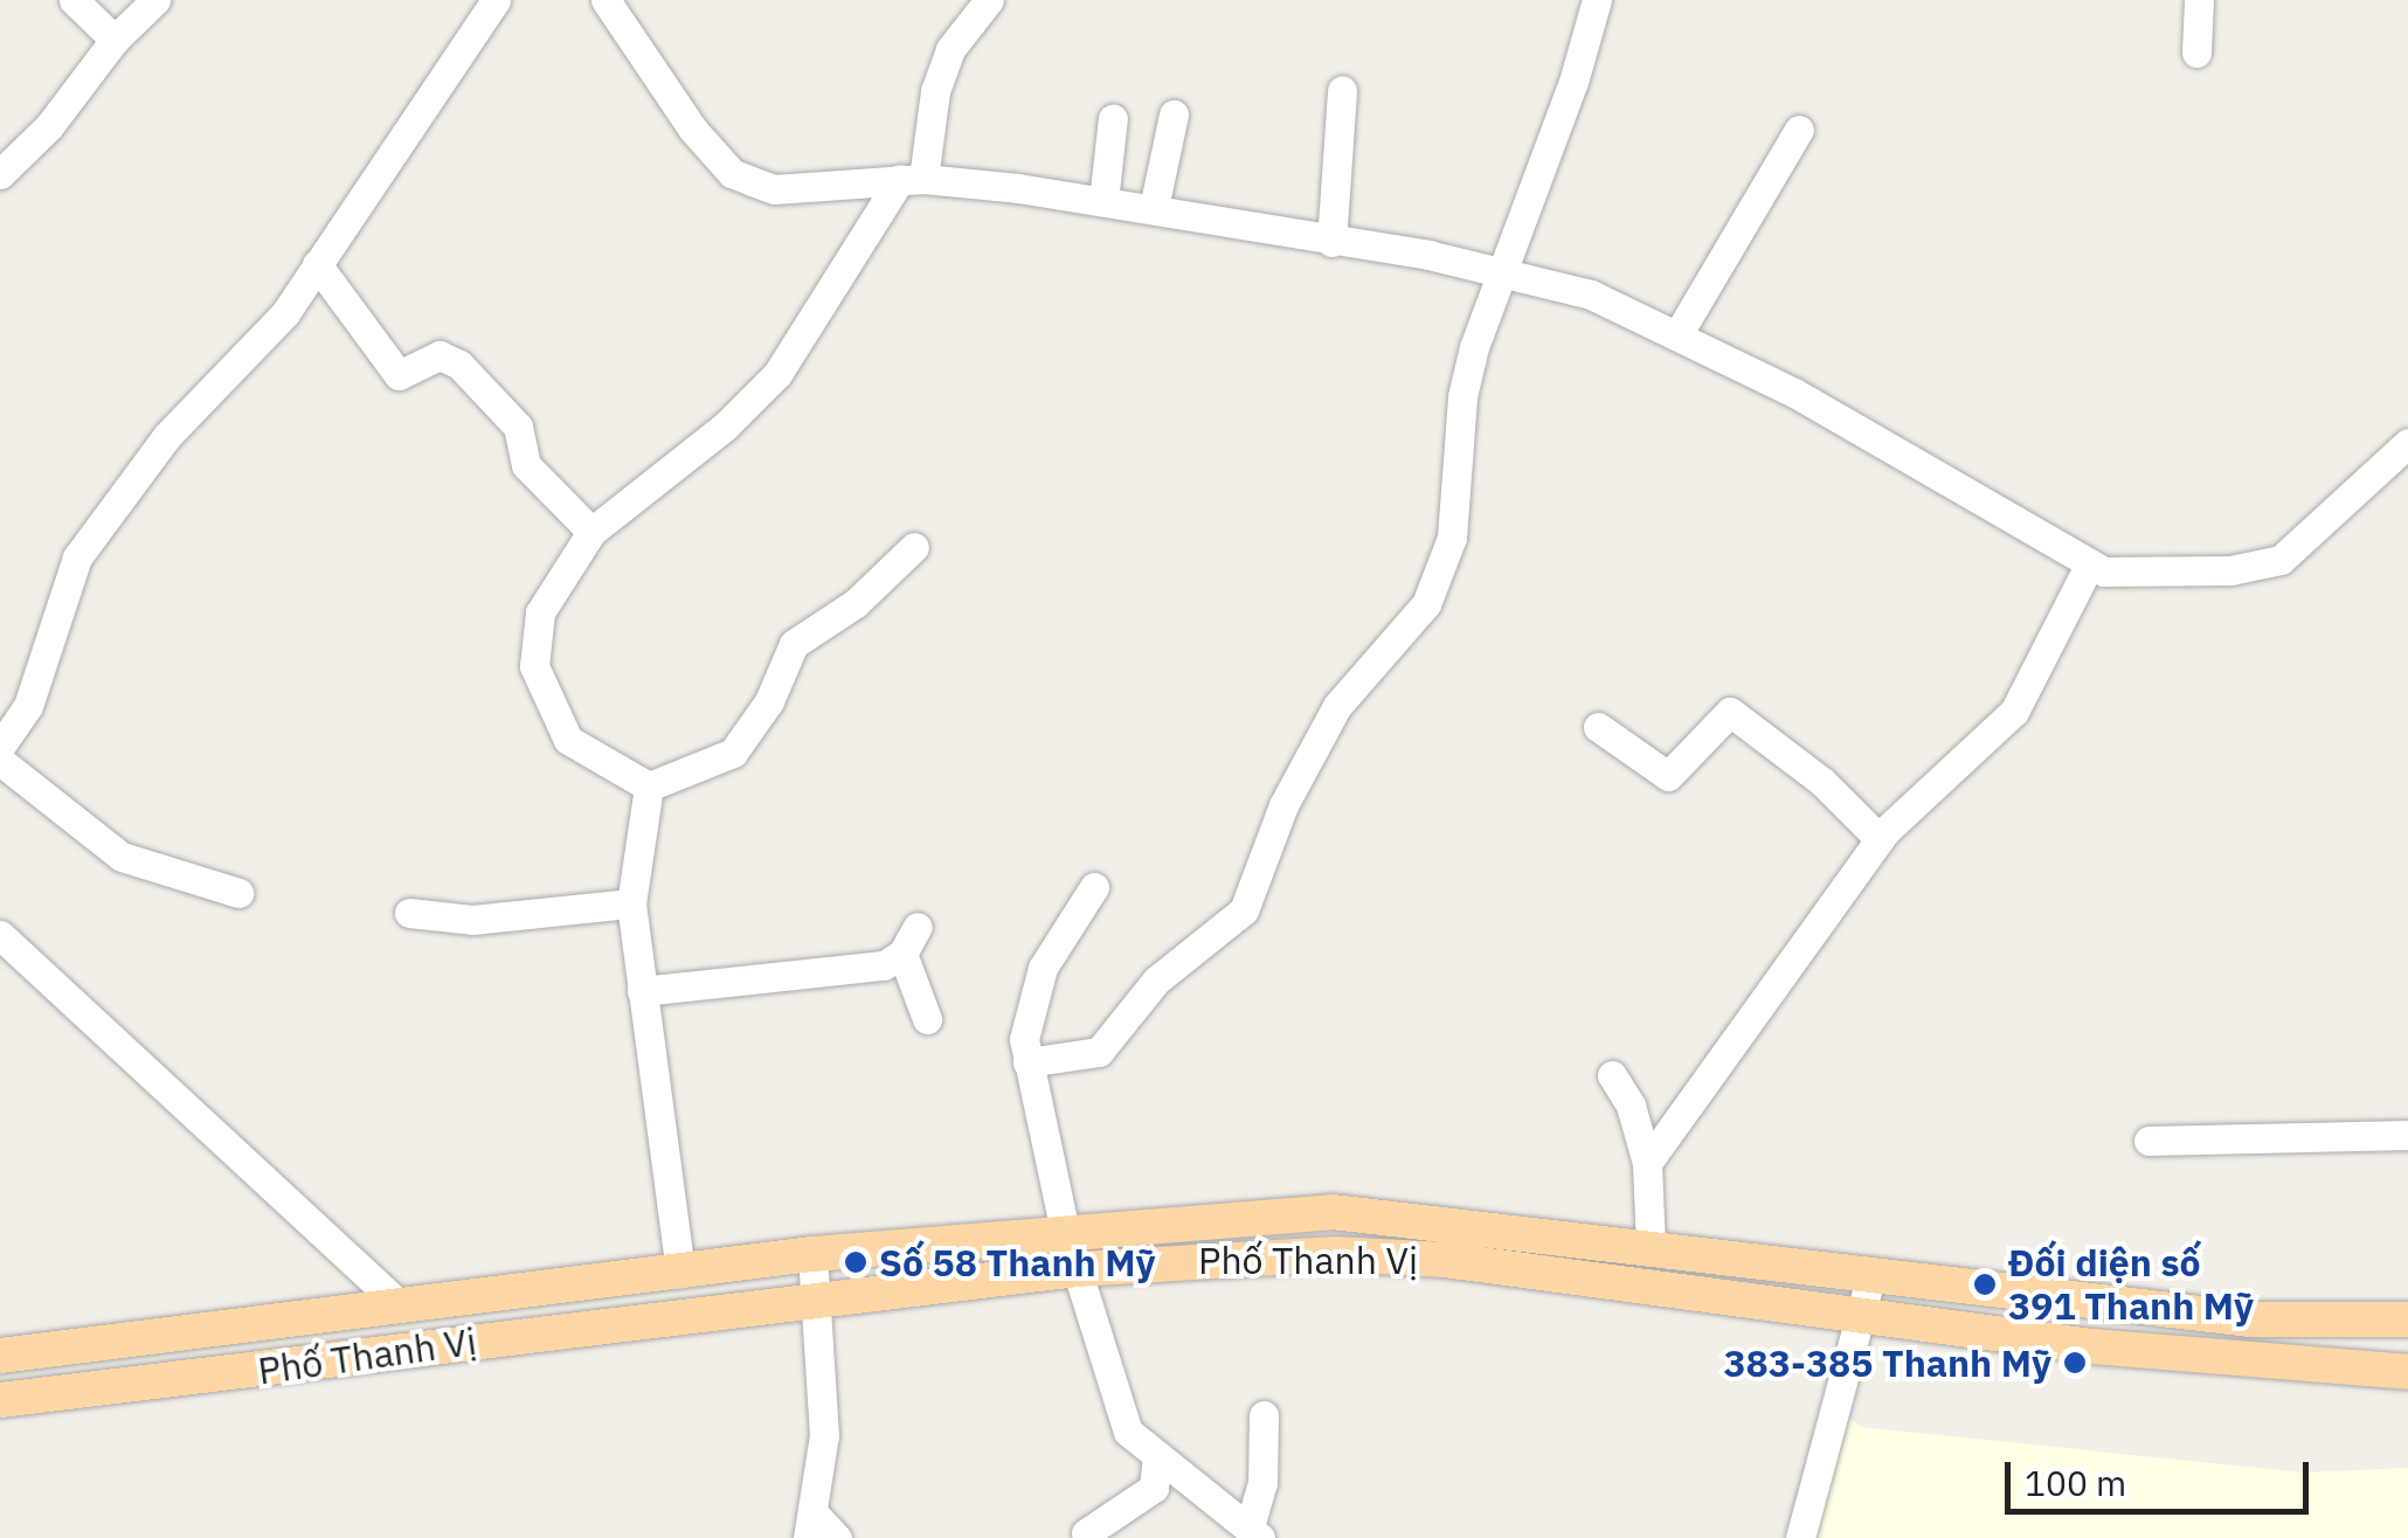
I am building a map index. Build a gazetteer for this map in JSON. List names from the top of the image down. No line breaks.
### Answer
{"streets":{"main road":["Phố Thanh Vị"]},"places":["Số 58 Thanh Mỹ","Đối diện số 391 Thanh Mỹ","383-385 Thanh Mỹ"],"scale_bar":"100 m"}
